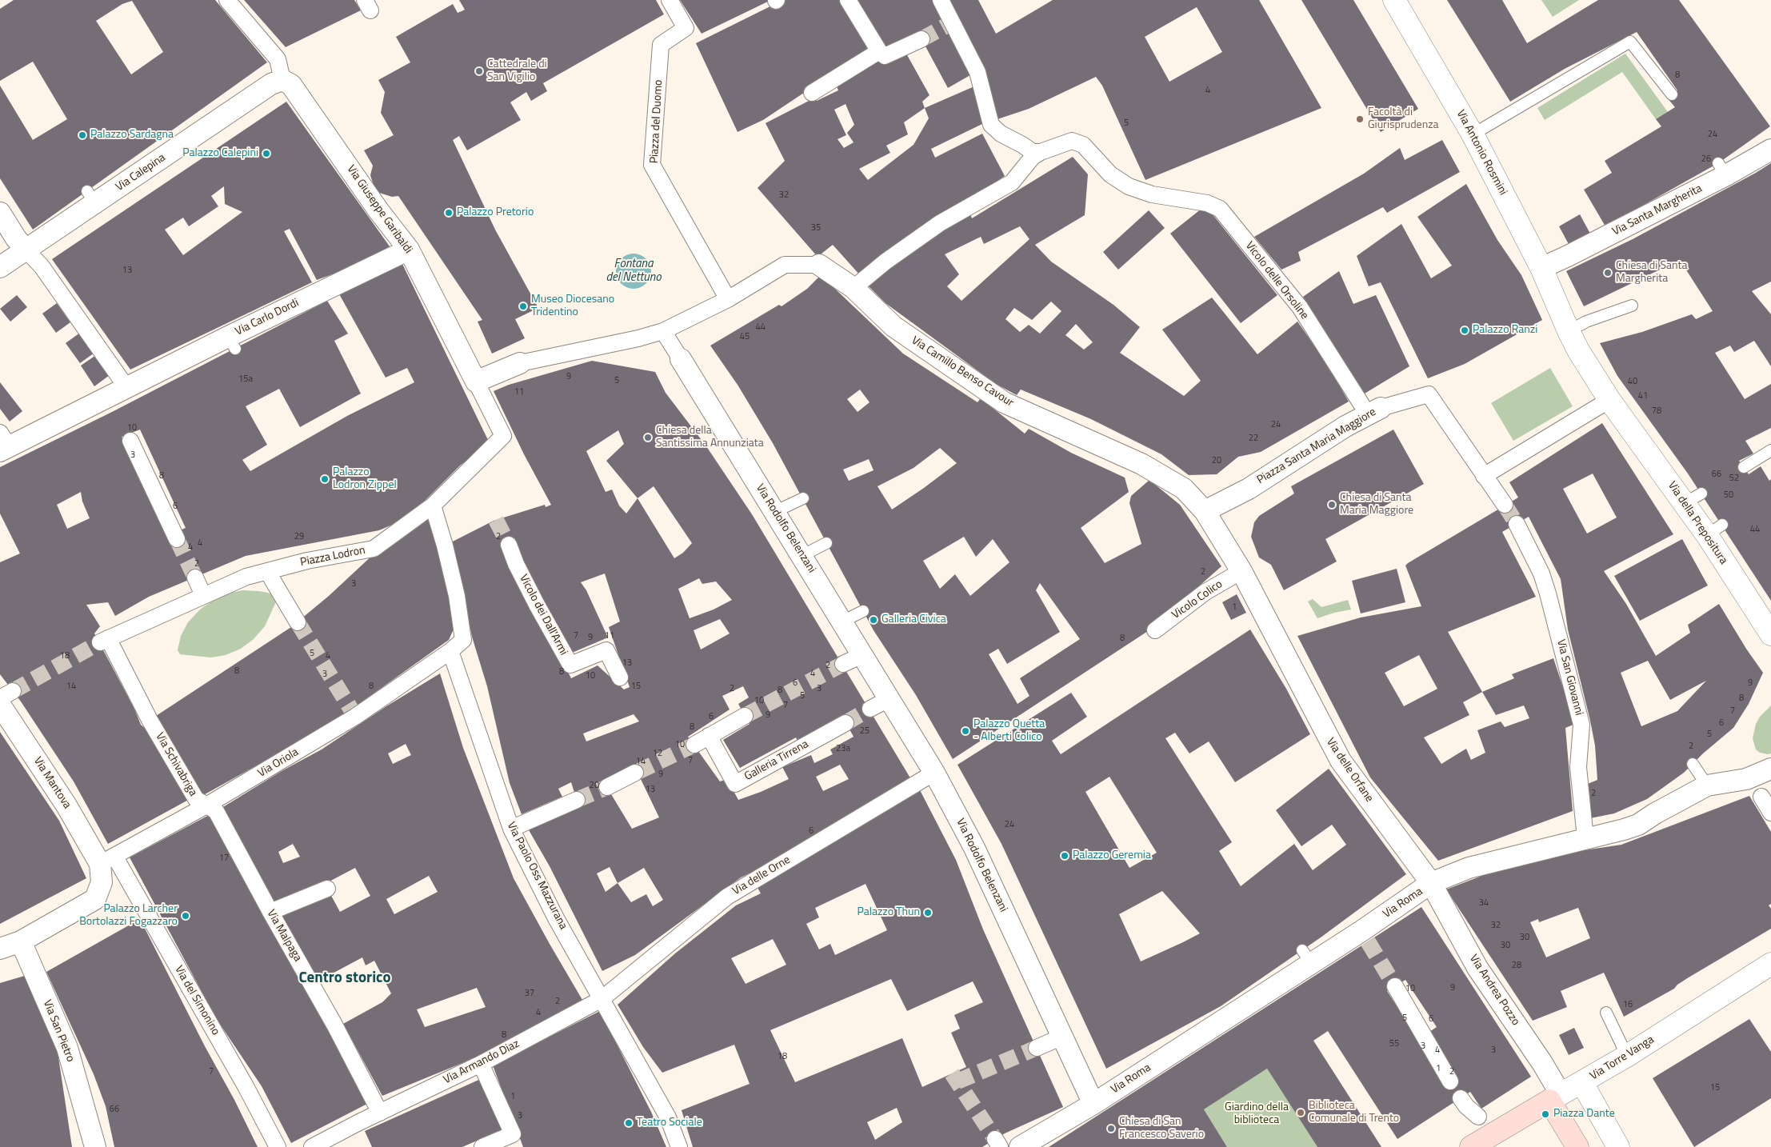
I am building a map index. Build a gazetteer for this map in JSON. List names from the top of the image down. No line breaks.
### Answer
{"streets":{"main road":["Via Torre Vanga"],"street":["Piazza del Duomo","Via Antonio Rosmini","Via Calepina","Via Giuseppe Garibaldi","Via Santa Margherita","Vicolo delle Orsoline","Via Carlo Dordi","Via Camillo Benso Cavour","Piazza Santa Maria Maggiore","Via della Prepositura","Via Rodolfo Belenzani","Piazza Lodron","Vicolo Colico","Vicolo dei Dall'Armi","Via San Giovanni","Galleria Tirrena","Via Oriola","Via Schivabriga","Via delle Orfane","Via Mantova","Via Paolo Oss Mazzurana","Via delle Orne","Via Roma","Via Malpaga","Via Andrea Pozzo","Via del Simonino","Via San Pietro","Via Armando Diaz"]},"crossings":[["Via Antonio Rosmini","Via Santa Margherita"],["Via Calepina","Via Giuseppe Garibaldi"],["Via Giuseppe Garibaldi","Via Carlo Dordi"],["Via Giuseppe Garibaldi","Piazza Lodron"],["Vicolo delle Orsoline","Piazza Santa Maria Maggiore"],["Via Camillo Benso Cavour","Piazza Santa Maria Maggiore"],["Via Rodolfo Belenzani","Via delle Orne"],["Via Rodolfo Belenzani","Via Roma"],["Piazza Lodron","Via Schivabriga"],["Vicolo Colico","Via delle Orfane"],["Via San Giovanni","Via Roma"],["Via Oriola","Via Schivabriga"],["Via Oriola","Via Mantova"],["Via Oriola","Via Paolo Oss Mazzurana"],["Via Oriola","Via Malpaga"],["Via Oriola","Via del Simonino"],["Via Schivabriga","Via Malpaga"],["Via delle Orfane","Via Roma"],["Via delle Orfane","Via Andrea Pozzo"],["Via Mantova","Via del Simonino"],["Via Paolo Oss Mazzurana","Via delle Orne"],["Via Paolo Oss Mazzurana","Via Armando Diaz"],["Via delle Orne","Via Armando Diaz"],["Via Roma","Via Andrea Pozzo"],["Via Malpaga","Via Armando Diaz"],["Via Andrea Pozzo","Via Torre Vanga"]],"districts":["Centro storico"],"water":["Fontana del Nettuno"],"parks":["Giardino della biblioteca"],"places":["Cattedrale di San Vigilio","Facoltà di Giurisprudenza","Palazzo Sardagna","Palazzo Calepini","Palazzo Pretorio","Chiesa di Santa Margherita","Museo Diocesano Tridentino","Palazzo Ranzi","Chiesa della Santissima Annunziata","Palazzo Lodron Zippel","Chiesa di Santa Maria Maggiore","Galleria Civica","Palazzo Quetta - Alberti Colico","Palazzo Geremia","Palazzo Thun","Palazzo Larcher Bortolazzi Fogazzaro","Biblioteca Comunale di Trento","Piazza Dante","Teatro Sociale","Chiesa di San Francesco Saverio"],"house_numbers":["8","4","5","24","26","32","35","13","44","45","9","15a","5","40","11","41","78","24","10","22","3","20","66","8","52","50","6","44","29","2","4","4","2","2","3","1","7","11","9","8","5","18","4","13","2","8","8","4","3","10","6","9","14","8","15","2","3","8","5","8","10","7","7","9","6","6","8","25","5","10","2","23a","12","7","14","9","20","13","2","24","6","17","34","32","30","30","28","9","10","37","2","16","4","5","6","8","55","3","4","3","18","1","7","2","15","1","66","3"]}
